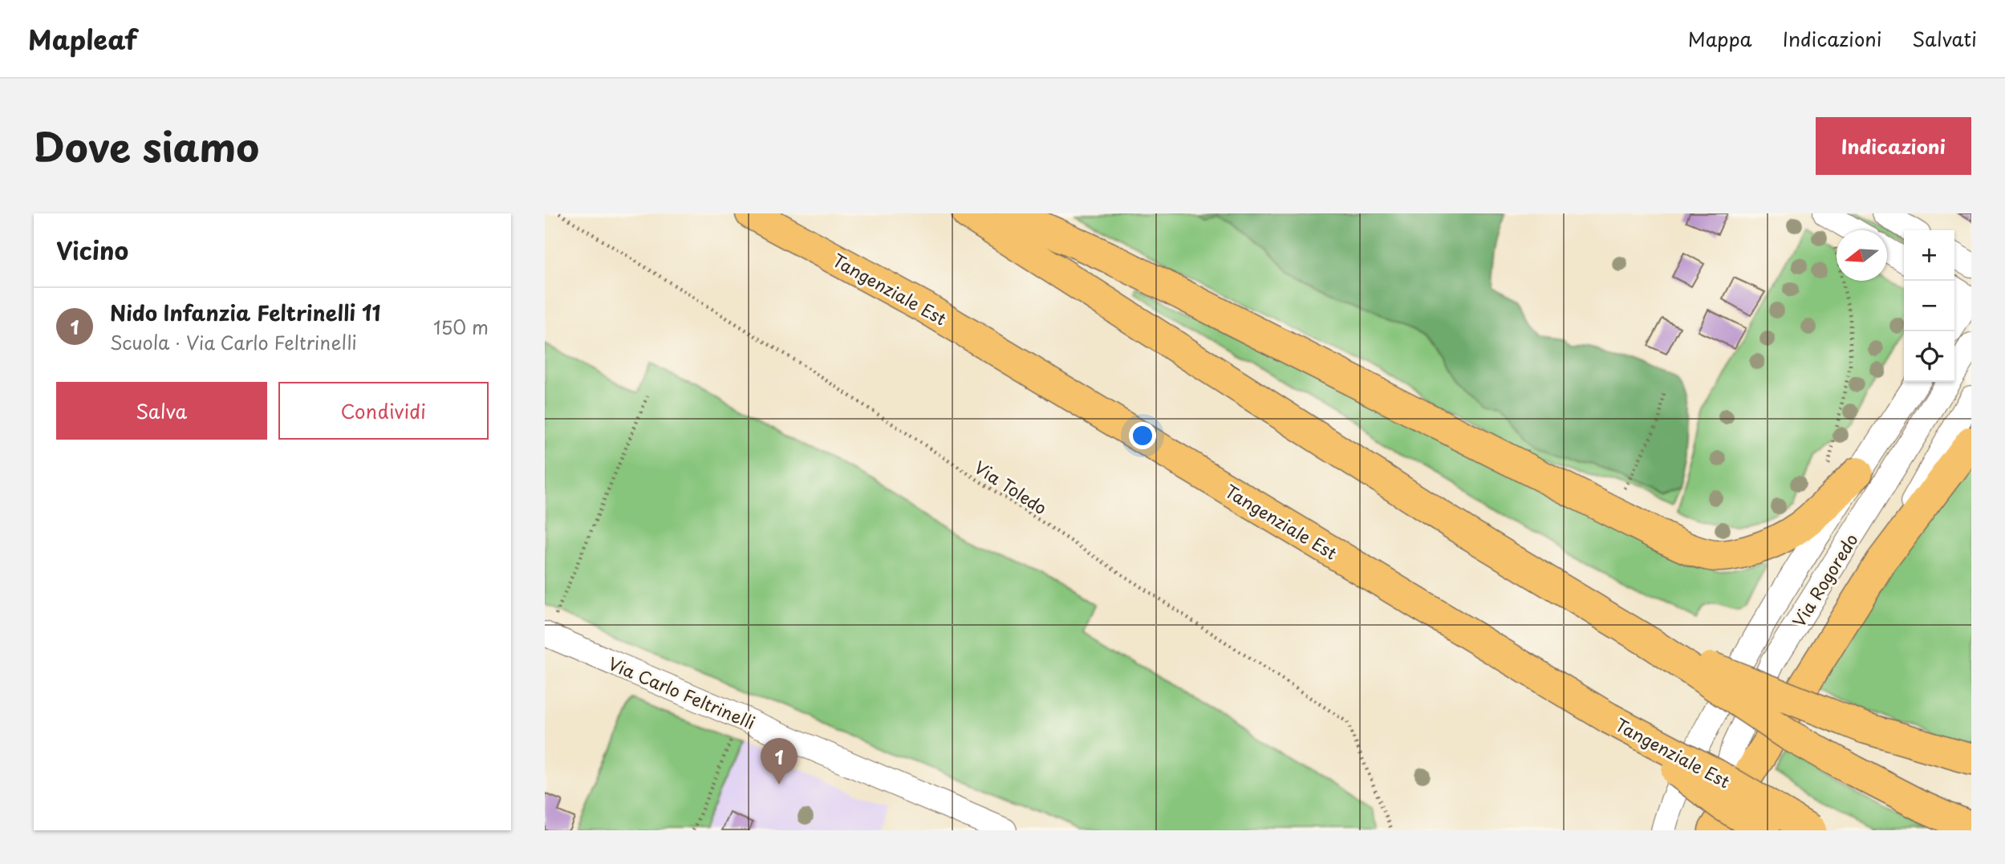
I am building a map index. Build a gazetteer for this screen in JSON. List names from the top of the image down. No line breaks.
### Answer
{"streets":{"highway":["Tangenziale Est"],"street":["Via Rogoredo","Via Carlo Feltrinelli"],"path":["Via Toledo"]},"north":"left","page":{"header":"Mapleaf","nav":["Mappa","Indicazioni","Salvati"],"title":"Dove siamo","buttons":["Indicazioni",["Salva","Condividi"]],"heading":"Vicino","map_buttons":["+","−"],"list":[{"mark":"1","name":"Nido Infanzia Feltrinelli 11","note":"Scuola · Via Carlo Feltrinelli","value":"150 m"}],"pins":"1"}}
